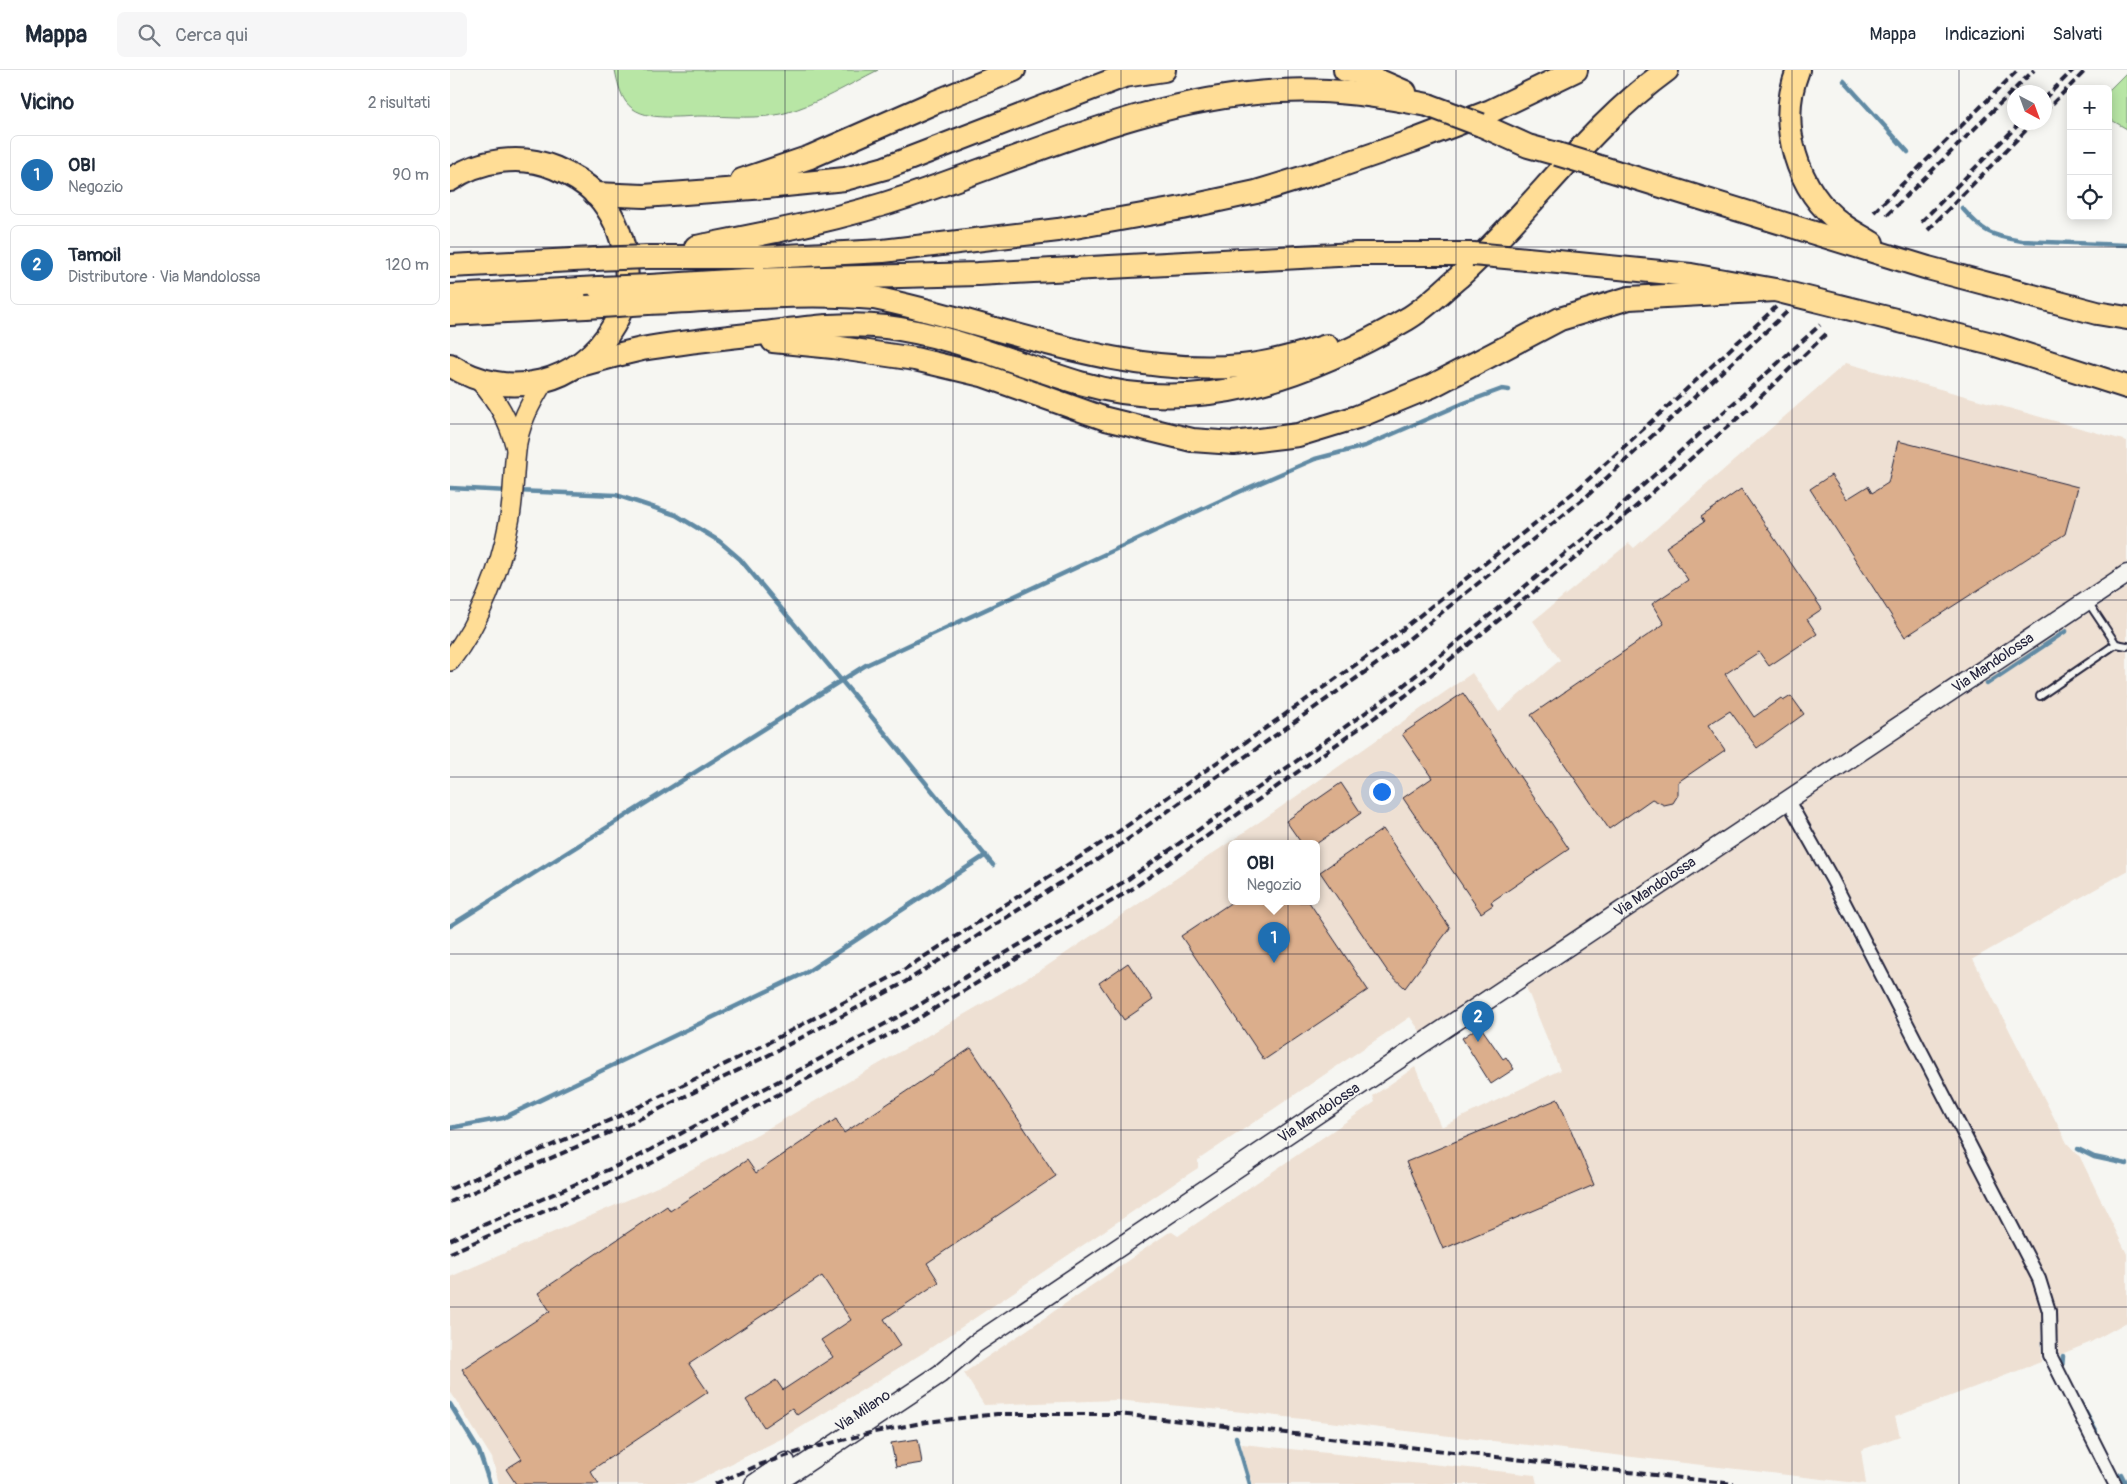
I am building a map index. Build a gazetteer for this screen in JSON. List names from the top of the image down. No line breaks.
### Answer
{"streets":{"main road":["Via Mandolossa","Via Milano"]},"crossings":[["Via Mandolossa","Via Milano"]],"north":"bottom right","page":{"header":"Mappa","search":"Cerca qui","nav":["Mappa","Indicazioni","Salvati"],"heading":["Vicino","2 risultati"],"map_buttons":["+","−"],"list":[{"mark":"1","name":"OBI","note":"Negozio","value":"90 m"},{"mark":"2","name":"Tamoil","note":"Distributore · Via Mandolossa","value":"120 m"}],"popup":["OBI","Negozio"],"pins":["1","2"]}}
